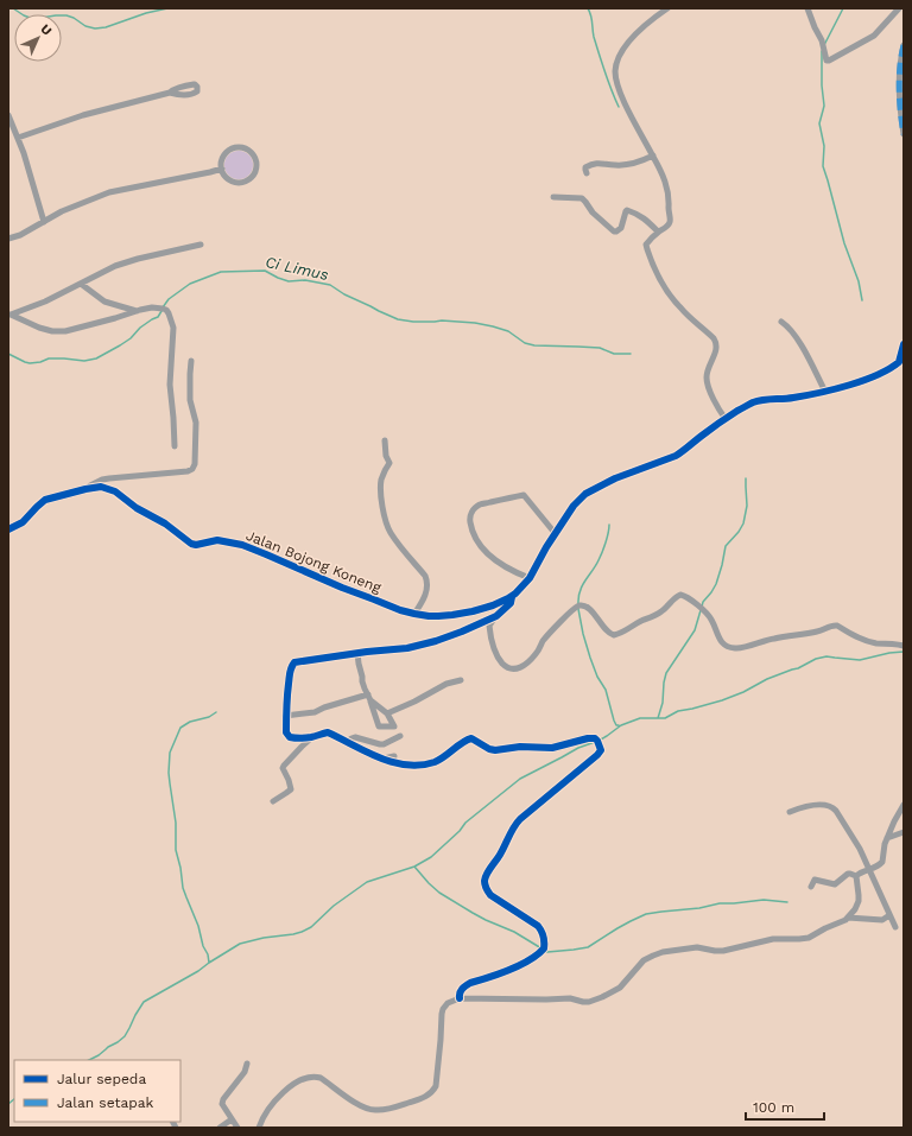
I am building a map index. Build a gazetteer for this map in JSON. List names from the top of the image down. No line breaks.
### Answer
{"streets":{"street":["Jalan Bojong Koneng"]},"water":["Ci Limus"],"legend":["Jalur sepeda","Jalan setapak"],"scale_bar":"100 m","north":"top right"}
